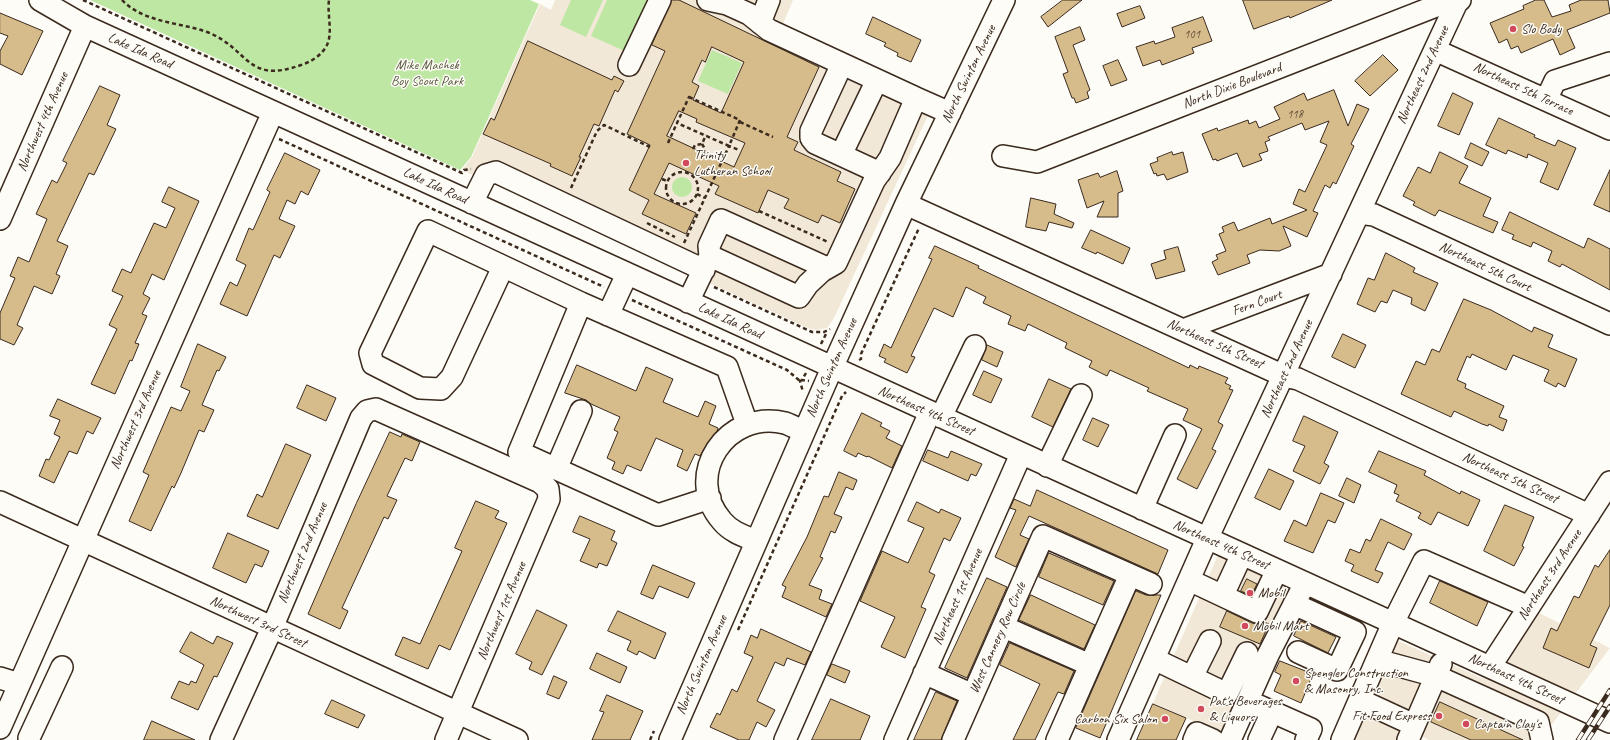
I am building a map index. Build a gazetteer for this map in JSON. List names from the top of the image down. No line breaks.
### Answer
{"streets":{"street":["Lake Ida Road","North Swinton Avenue","Northeast 2nd Avenue","North Dixie Boulevard","Northeast 5th Terrace","Northwest 4th Avenue","Northeast 5th Court","Fern Court","Northeast 5th Street","Northeast 4th Street","Northwest 3rd Avenue","Northwest 2nd Avenue","Northeast 3rd Avenue","Northeast 1st Avenue","Northwest 1st Avenue","Northwest 3rd Street","West Cannery Row Circle"]},"crossings":[["Lake Ida Road","North Swinton Avenue"],["Lake Ida Road","Northwest 4th Avenue"],["Lake Ida Road","Northeast 4th Street"],["Lake Ida Road","Northwest 3rd Avenue"],["North Swinton Avenue","Northeast 5th Street"],["North Swinton Avenue","Northeast 4th Street"],["Northeast 2nd Avenue","North Dixie Boulevard"],["Northeast 2nd Avenue","Northeast 5th Terrace"],["Northeast 2nd Avenue","Northeast 5th Court"],["Northeast 2nd Avenue","Fern Court"],["Northeast 2nd Avenue","Northeast 5th Street"],["Northeast 2nd Avenue","Northeast 4th Street"],["Fern Court","Northeast 5th Street"],["Northeast 5th Street","Northeast 3rd Avenue"],["Northeast 4th Street","Northeast 3rd Avenue"],["Northeast 4th Street","Northeast 1st Avenue"],["Northwest 3rd Avenue","Northwest 3rd Street"],["Northwest 2nd Avenue","Northwest 1st Avenue"],["Northwest 2nd Avenue","Northwest 3rd Street"],["Northwest 1st Avenue","Northwest 3rd Street"]],"parks":["Mike Machek Boy Scout Park"],"places":["Slo Body","Trinity Lutheran School","Mobil","Mobil Mart","Spengler Construction & Masonry, Inc.","Pat's Beverages & Liquors","Fit Food Express","Carbon Six Salon","Captain Clay's"],"house_numbers":["101","118"]}
